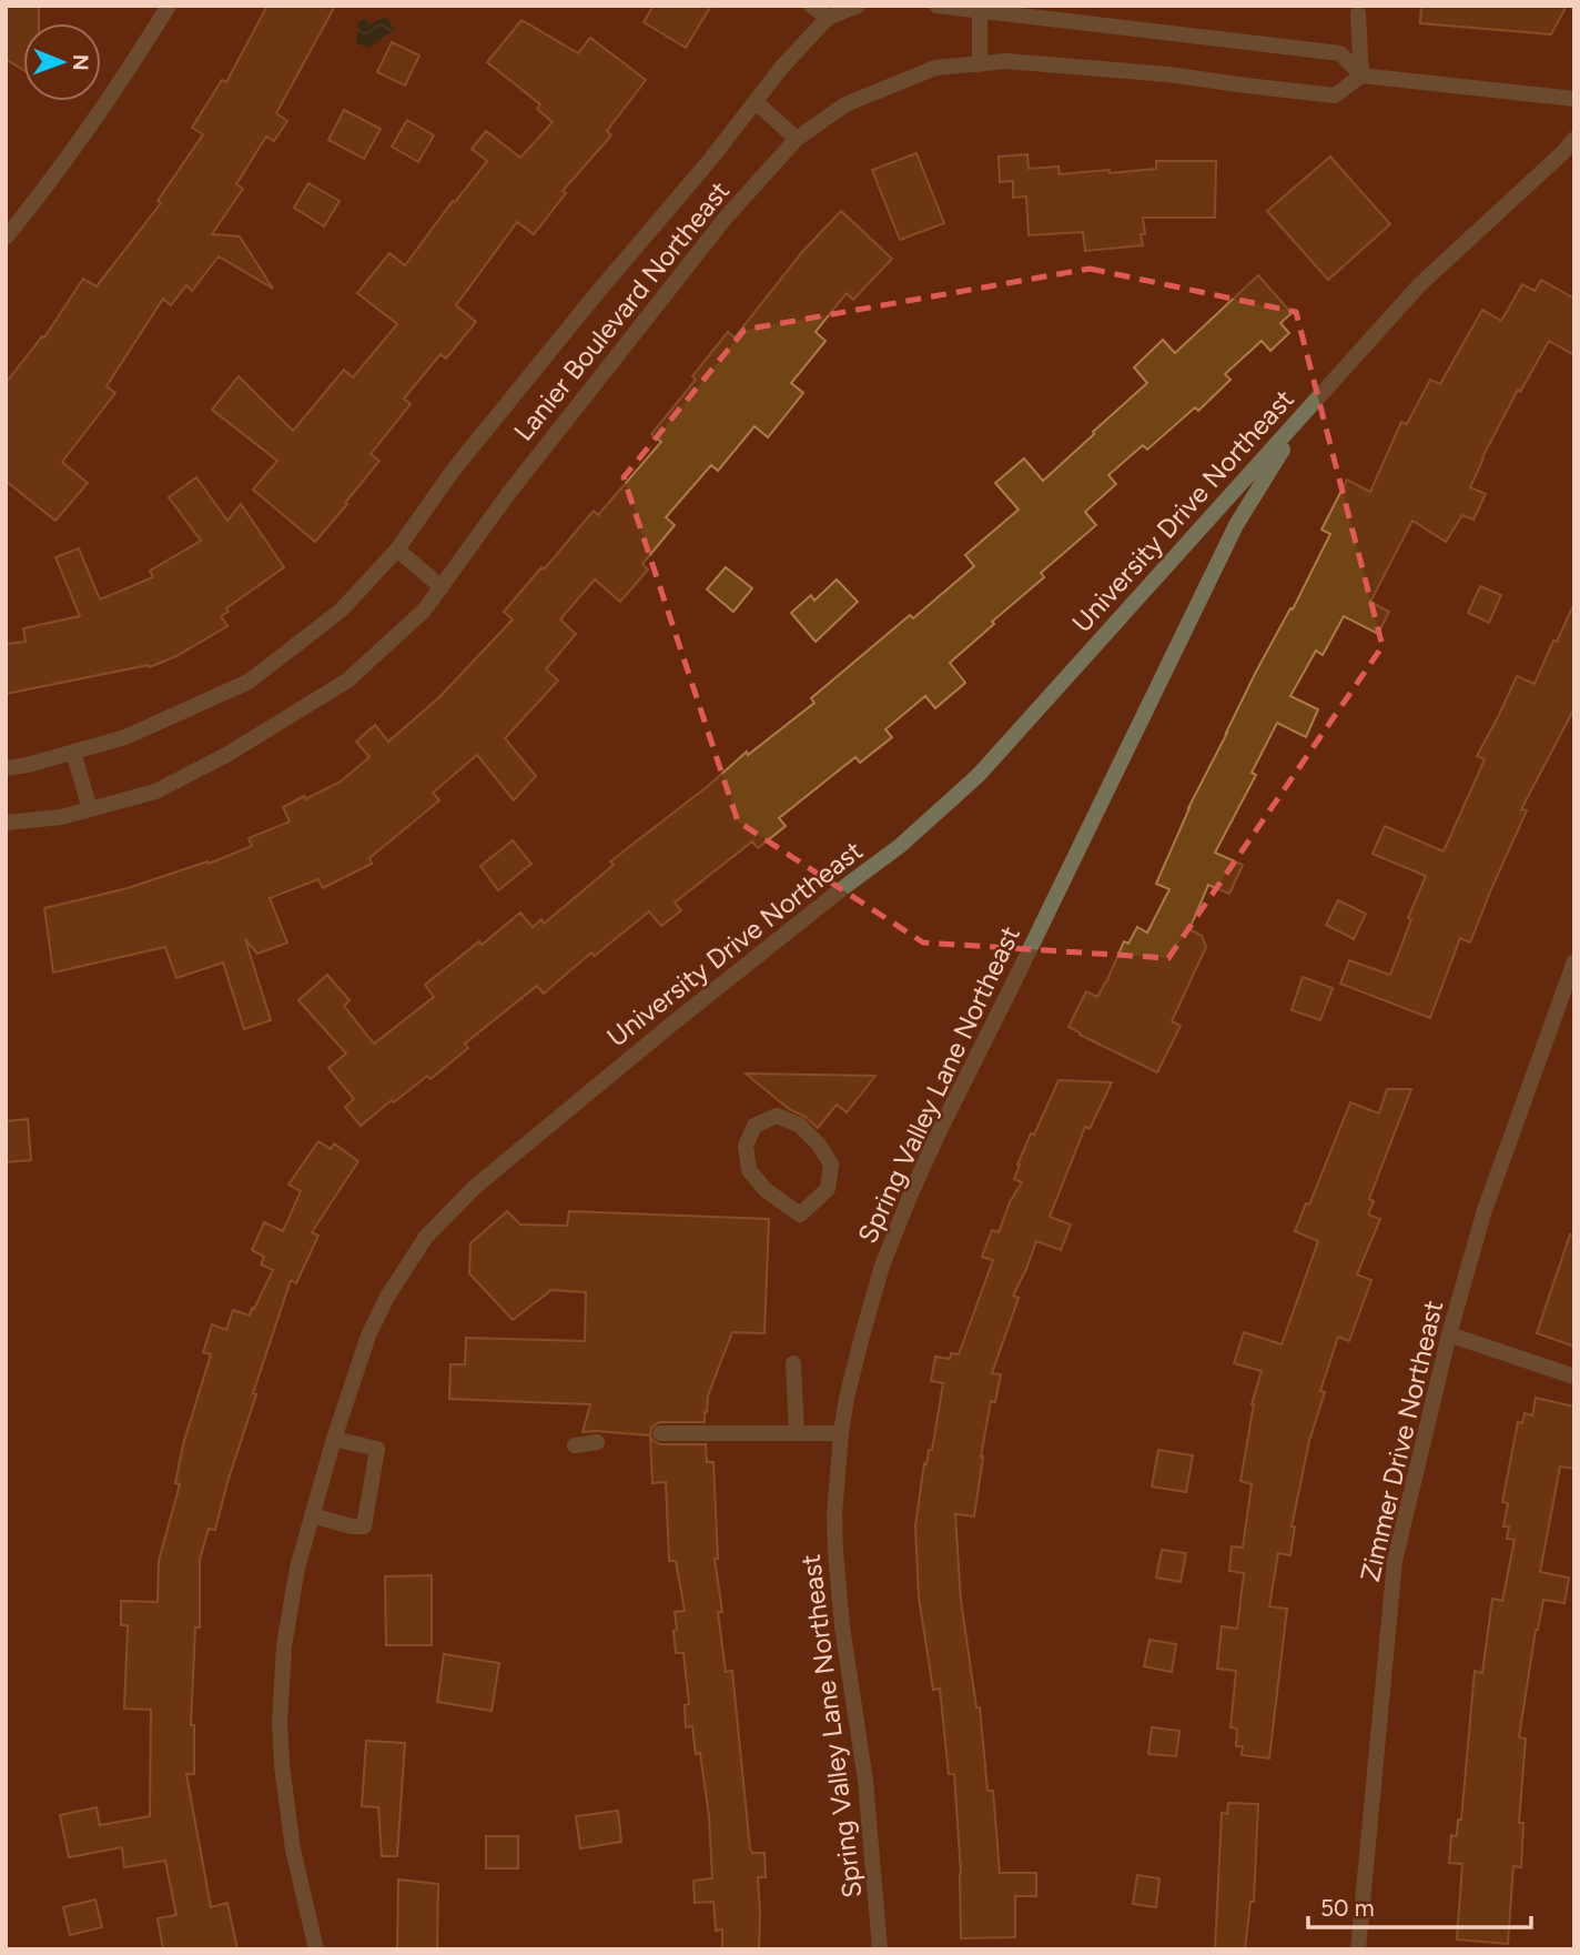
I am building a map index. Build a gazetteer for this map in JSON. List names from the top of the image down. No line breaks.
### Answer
{"streets":{"street":["Lanier Boulevard Northeast","University Drive Northeast","Spring Valley Lane Northeast","Zimmer Drive Northeast"]},"crossings":[["University Drive Northeast","Spring Valley Lane Northeast"]],"scale_bar":"50 m","north":"right"}
